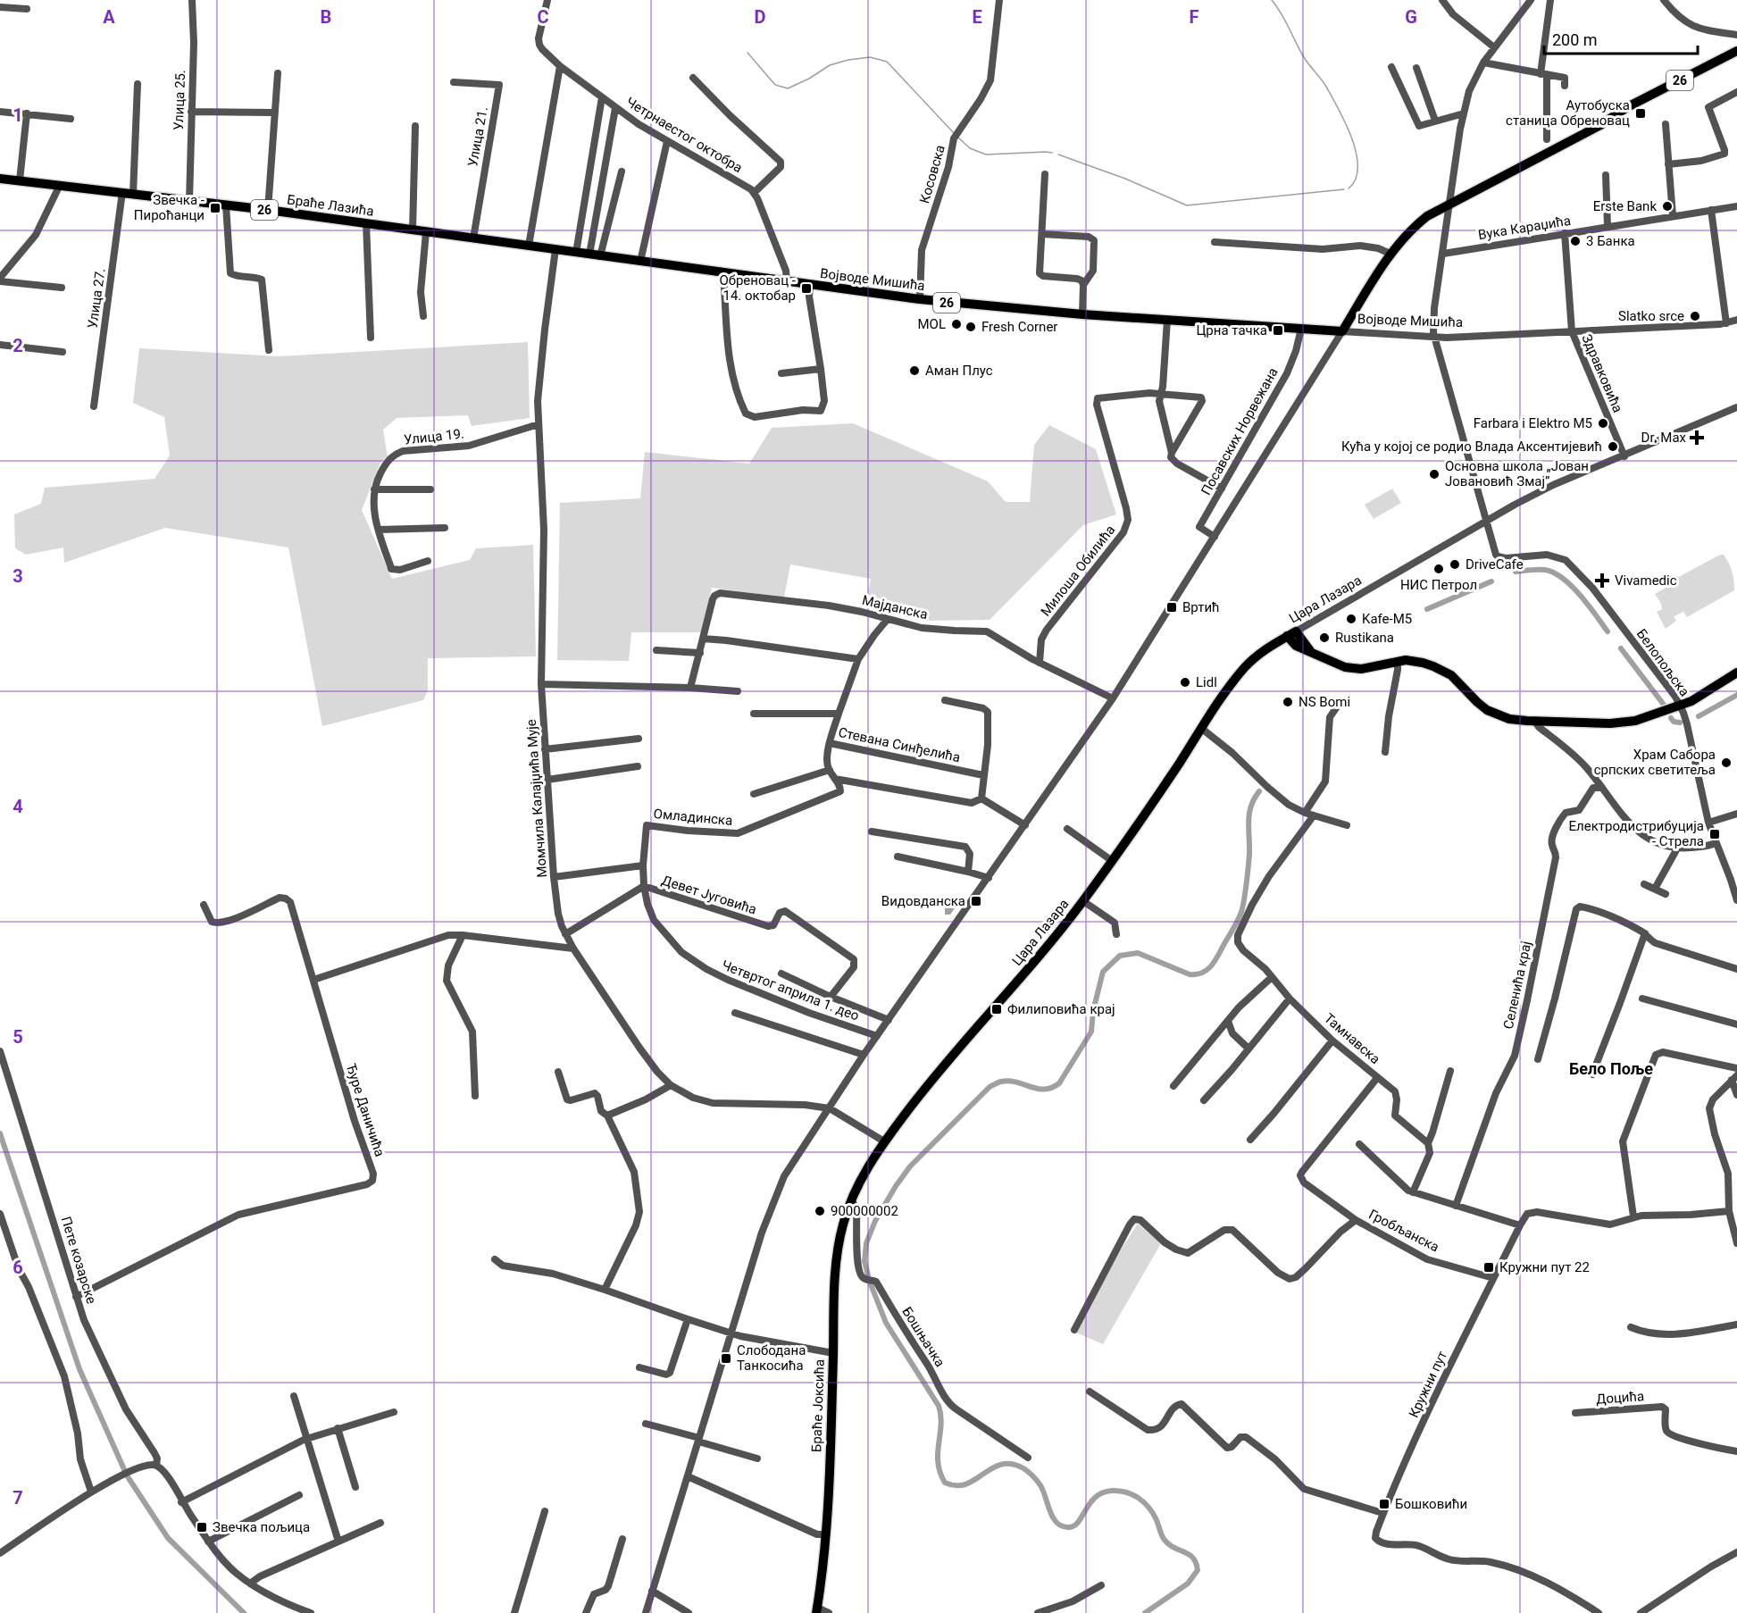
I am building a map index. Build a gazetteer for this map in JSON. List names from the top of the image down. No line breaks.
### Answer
{"streets":{"main road":["26","Браће Лазића","Војводе Мишића","Цара Лазара","Браће Јоксића"],"street":["Улица 25.","Четрнаестог октобра","Улица 21.","Косовска","Вука Караџића","Улица 27.","Здравковића","Посавских Норвежана","Улица 19.","Милоша Обилића","Мајданска","Белопољска","Стевана Синђелића","Момчила Калајџића Мује","Омладинска","Девет Југовића","Селенића крај","Четвртог априла 1. део","Тамнавска","Ђуре Даничића","Гробљанска","Пете козарске","Бошњачка","Кружни пут","Доцића"]},"crossings":[["26","Браће Лазића"],["26","Војводе Мишића"],["26","Момчила Калајџића Мује"],["Улица 25.","Браће Лазића"],["Улица 21.","Браће Лазића"],["Косовска","Војводе Мишића"],["Браће Лазића","Улица 27."],["Вука Караџића","Здравковића"],["Војводе Мишића","Здравковића"],["Војводе Мишића","Посавских Норвежана"],["Здравковића","Цара Лазара"],["Улица 19.","Момчила Калајџића Мује"],["Милоша Обилића","Мајданска"],["Цара Лазара","Белопољска"],["Цара Лазара","Момчила Калајџића Мује"],["Цара Лазара","Бошњачка"],["Цара Лазара","Браће Јоксића"],["Момчила Калајџића Мује","Девет Југовића"],["Омладинска","Девет Југовића"],["Омладинска","Четвртог априла 1. део"],["Девет Југовића","Четвртог априла 1. део"],["Ђуре Даничића","Пете козарске"],["Гробљанска","Кружни пут"],["Бошњачка","Браће Јоксића"]],"districts":["Бело Поље"],"places":{"transit":["Аутобуска станица Обреновац","Звечка - Пироћанци","Обреновац - 14. октобар","Црна тачка","Вртић","Електродистрибуција - Стрела","Видовданска","Филиповића крај","Кружни пут 22","Слободана Танкосића","Бошковићи","Звечка пољица"],"other":["Erste Bank","3 Банка","Slatko srce","MOL","Fresh Corner","Аман Плус","Farbara i Elektro M5","Кућа у којој се родио Влада Аксентијевић","Основна школа „Јован Јовановић Змај”","DriveCafe","НИС Петрол","Kafe-M5","Rustikana","Lidl","NS Bomi","Храм Сабора српских светитеља","900000002"],"health":["Dr. Max","Vivamedic"]},"scale_bar":"200 m","grid":{"columns":["A","B","C","D","E","F","G"],"rows":["1","2","3","4","5","6","7"]}}
